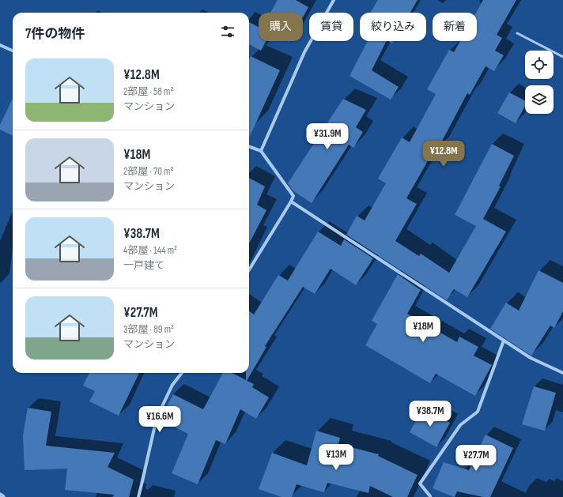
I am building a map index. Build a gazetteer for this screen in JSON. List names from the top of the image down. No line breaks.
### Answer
{"page":{"chip":["購入","賃貸","絞り込み","新着"],"heading":"7件の物件","list":[{"name":"¥12.8M","note":"2部屋 · 58 m² · マンション"},{"name":"¥18M","note":"2部屋 · 70 m² · マンション"},{"name":"¥38.7M","note":"4部屋 · 144 m² · 一戸建て"},{"name":"¥27.7M","note":"3部屋 · 89 m² · マンション"}],"price":["¥31.9M","¥12.8M","¥18M","¥38.7M","¥16.6M","¥13M","¥27.7M"]}}
